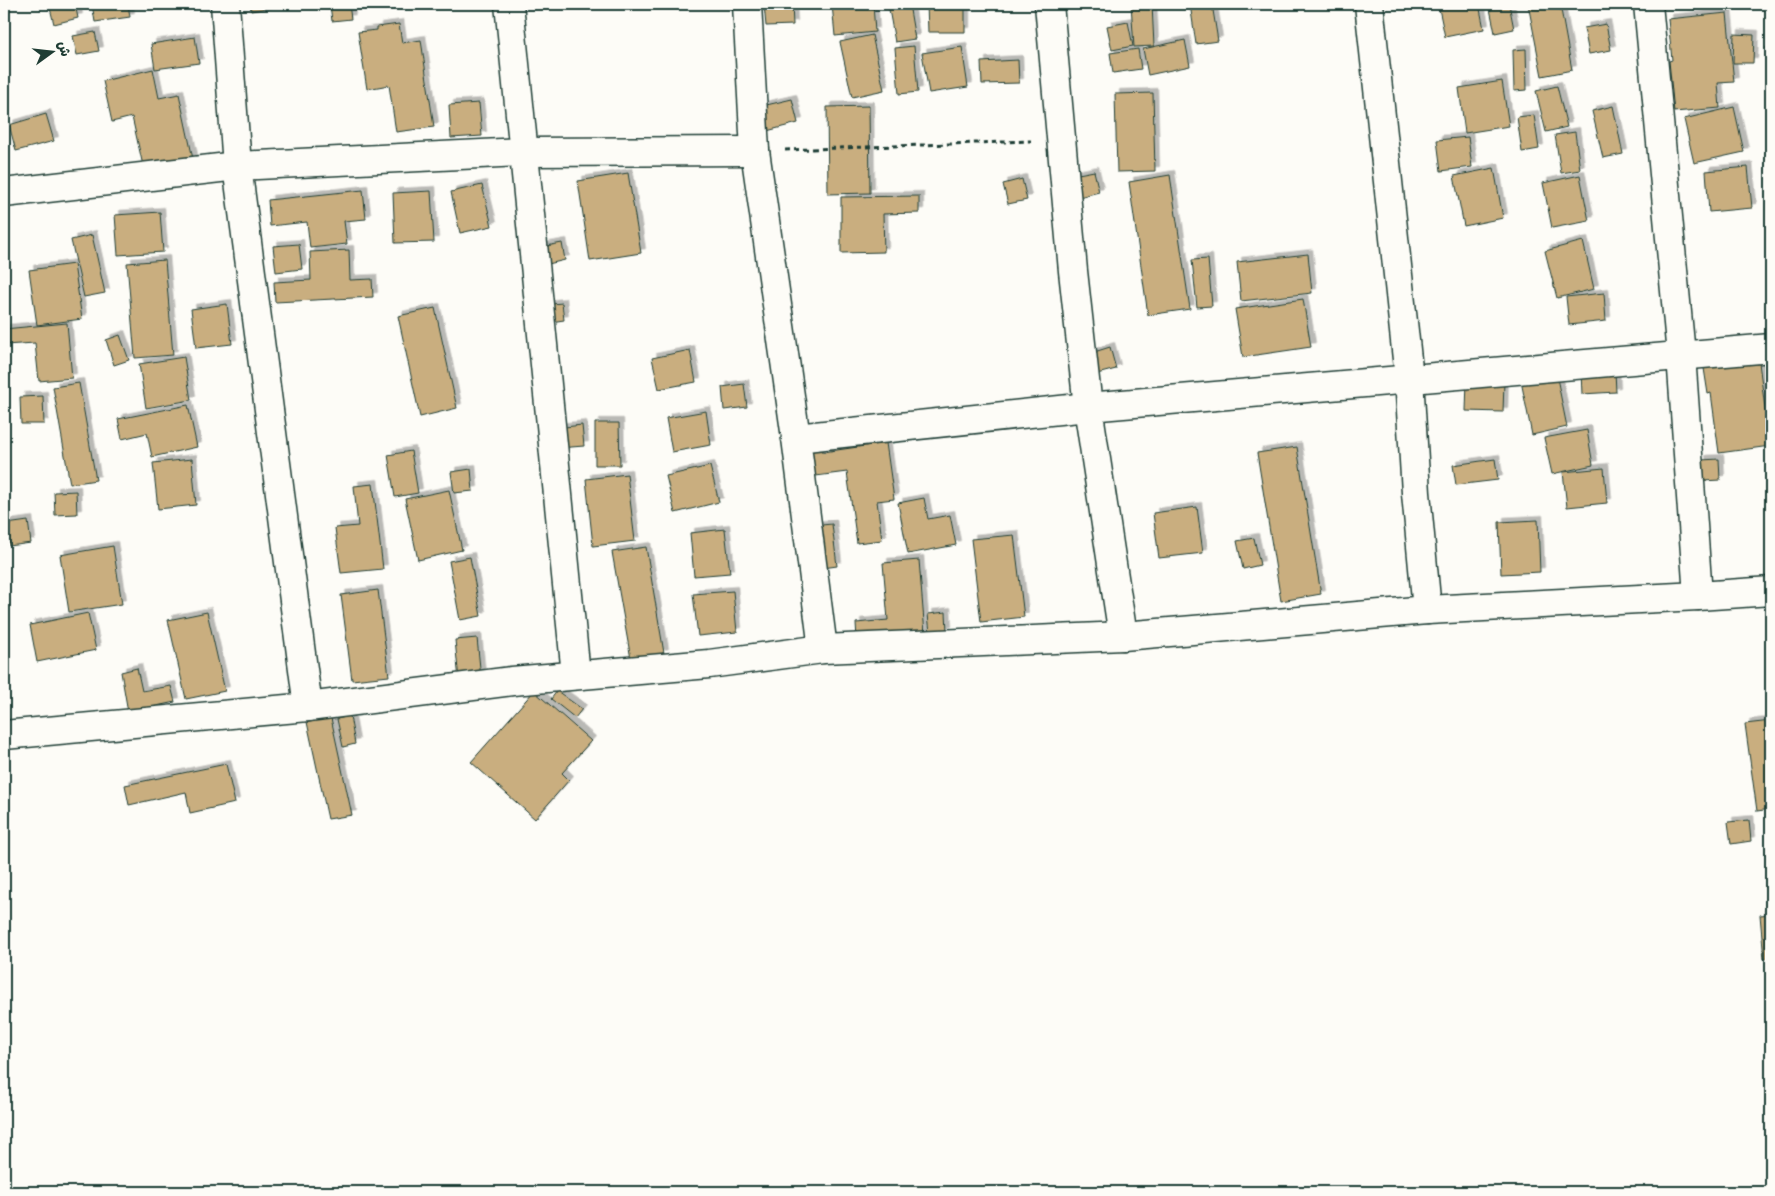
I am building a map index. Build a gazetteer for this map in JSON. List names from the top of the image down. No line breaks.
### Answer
{"north":"right"}
